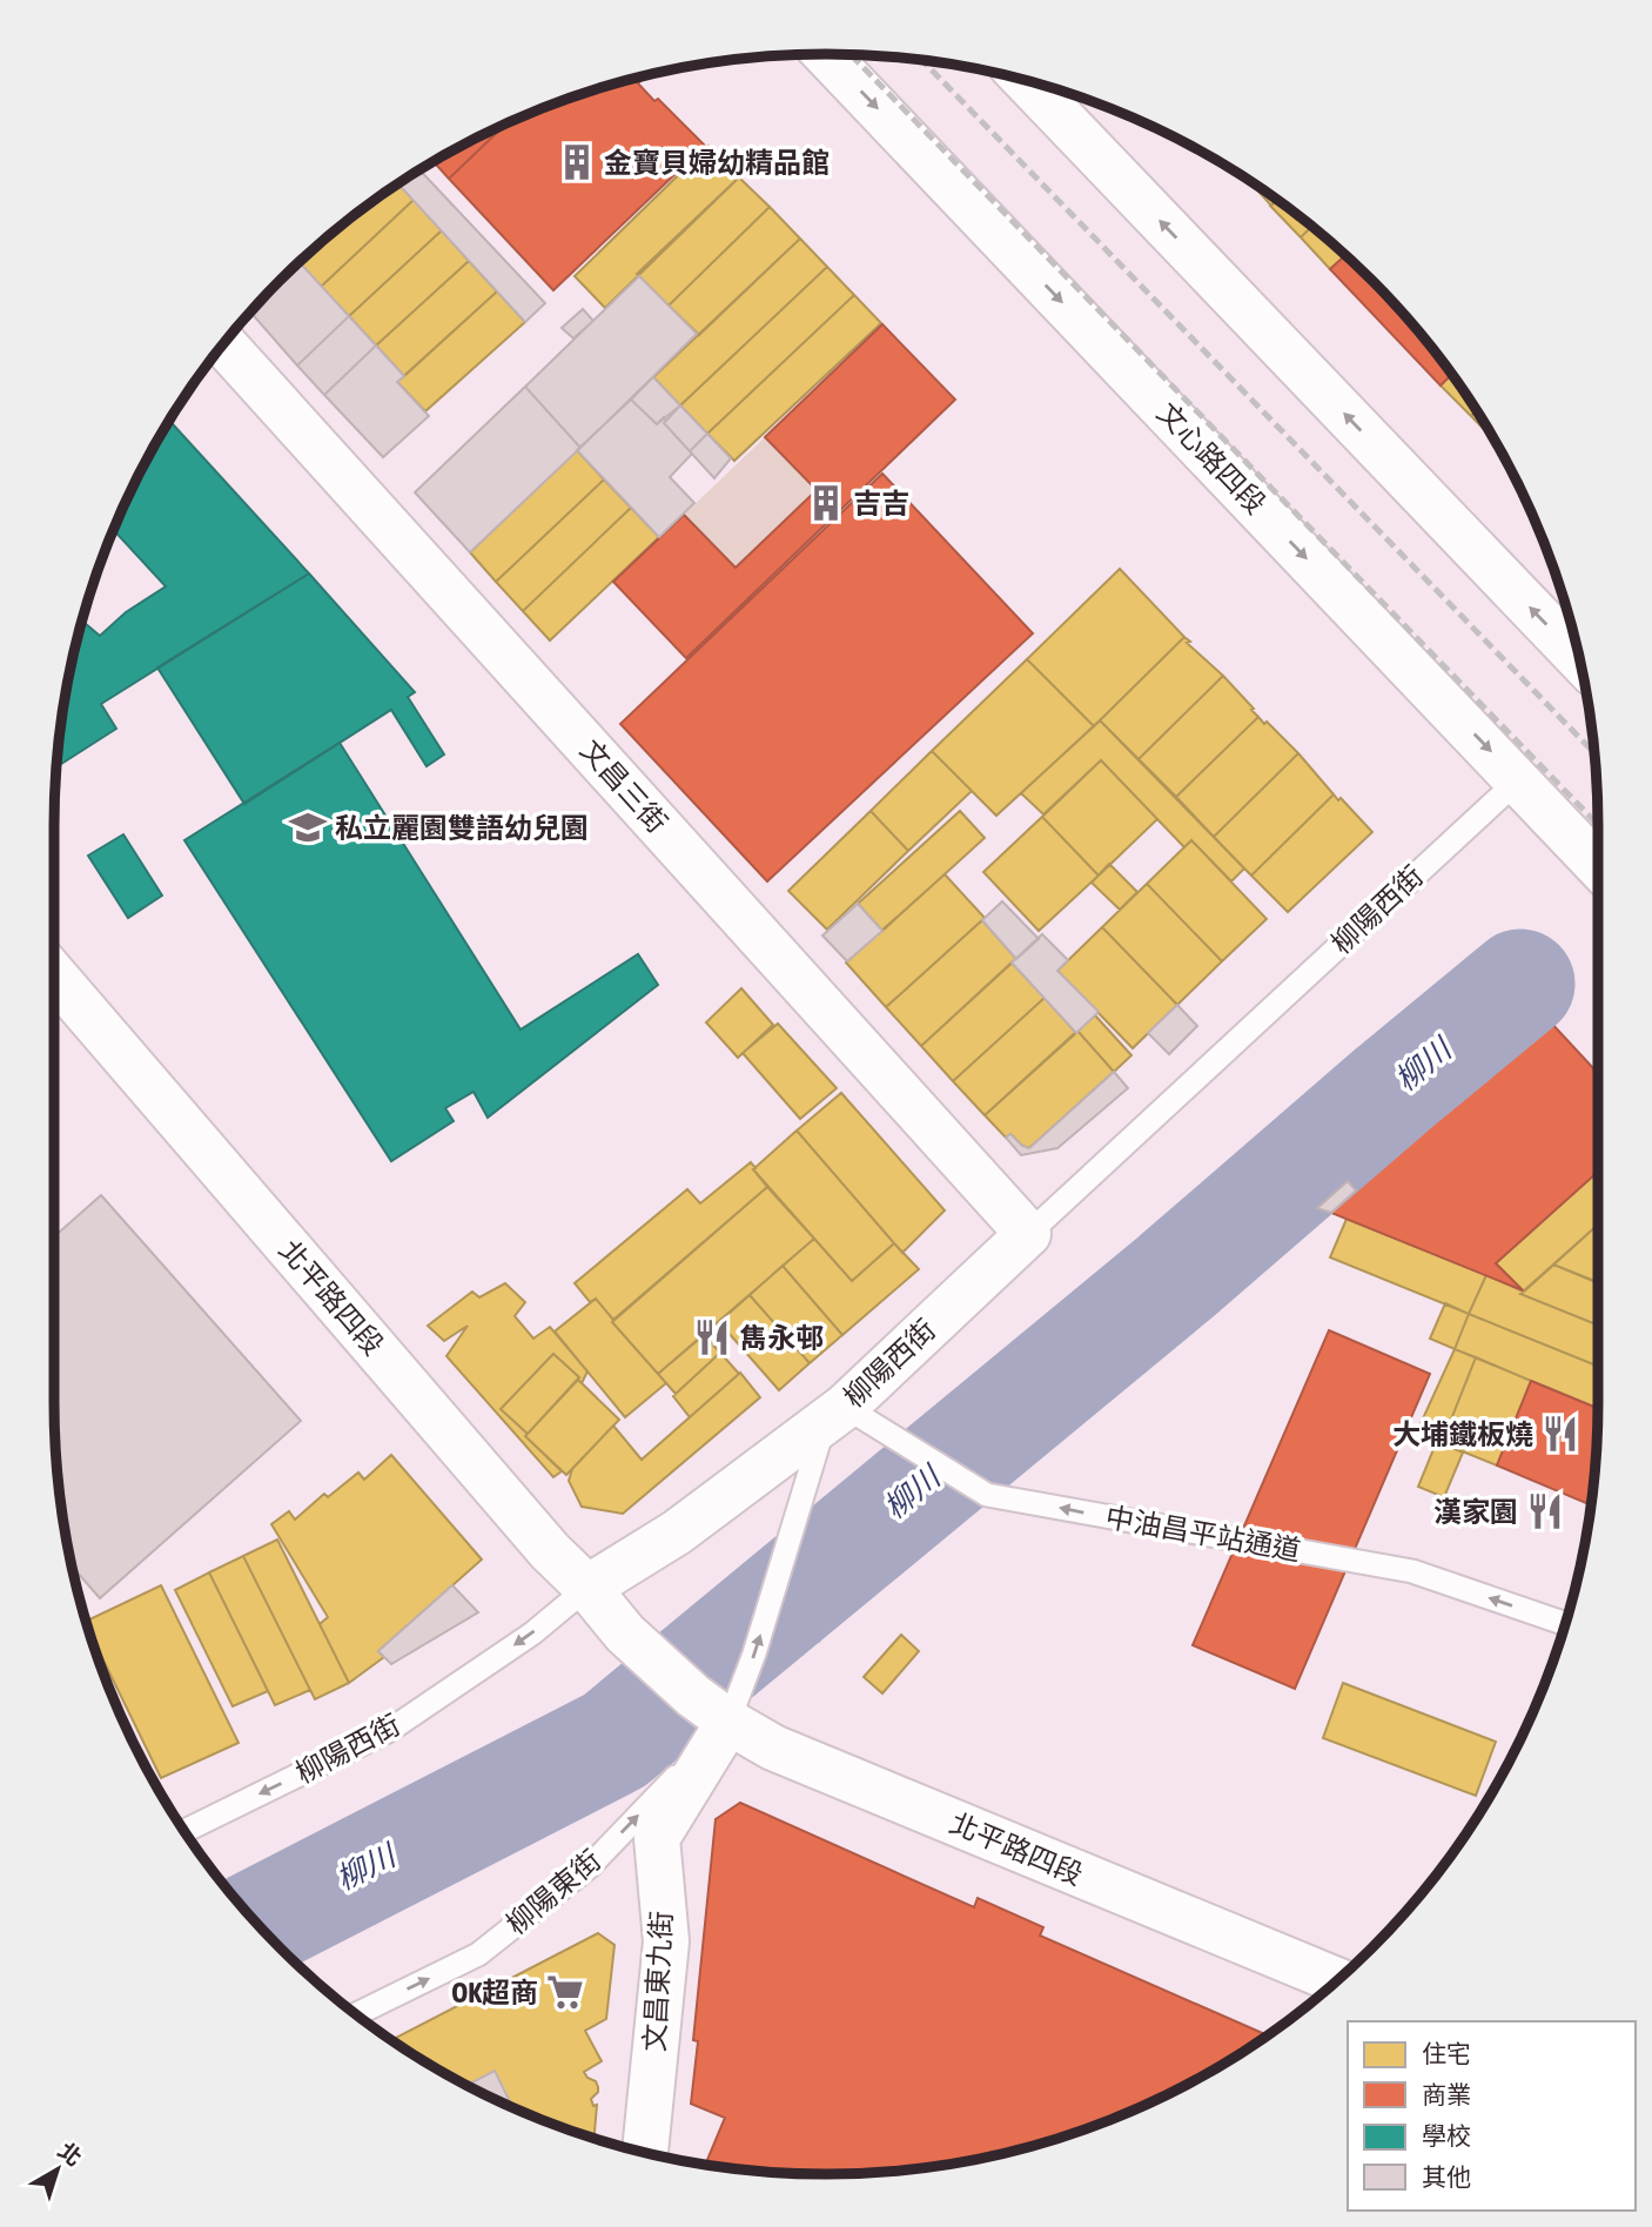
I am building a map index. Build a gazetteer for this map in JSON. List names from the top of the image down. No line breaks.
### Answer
{"streets":{"street":["文心路四段","文昌三街","柳陽西街","北平路四段","文昌東九街"],"lane":["中油昌平站通道","柳陽東街"]},"crossings":[["文心路四段","柳陽西街"],["文昌三街","柳陽西街"],["柳陽西街","北平路四段"],["柳陽西街","中油昌平站通道"],["北平路四段","柳陽東街"],["北平路四段","文昌東九街"],["柳陽東街","文昌東九街"]],"one_way":["中油昌平站通道","柳陽東街"],"water":["柳川"],"places":{"building":["金寶貝婦幼精品館","吉吉"],"school or university":["私立麗園雙語幼兒園"],"restaurant":["雋永邨","大埔鐵板燒","漢家園"],"supermarket":["OK超商"]},"legend":["住宅","商業","學校","其他"],"north":"top right"}
